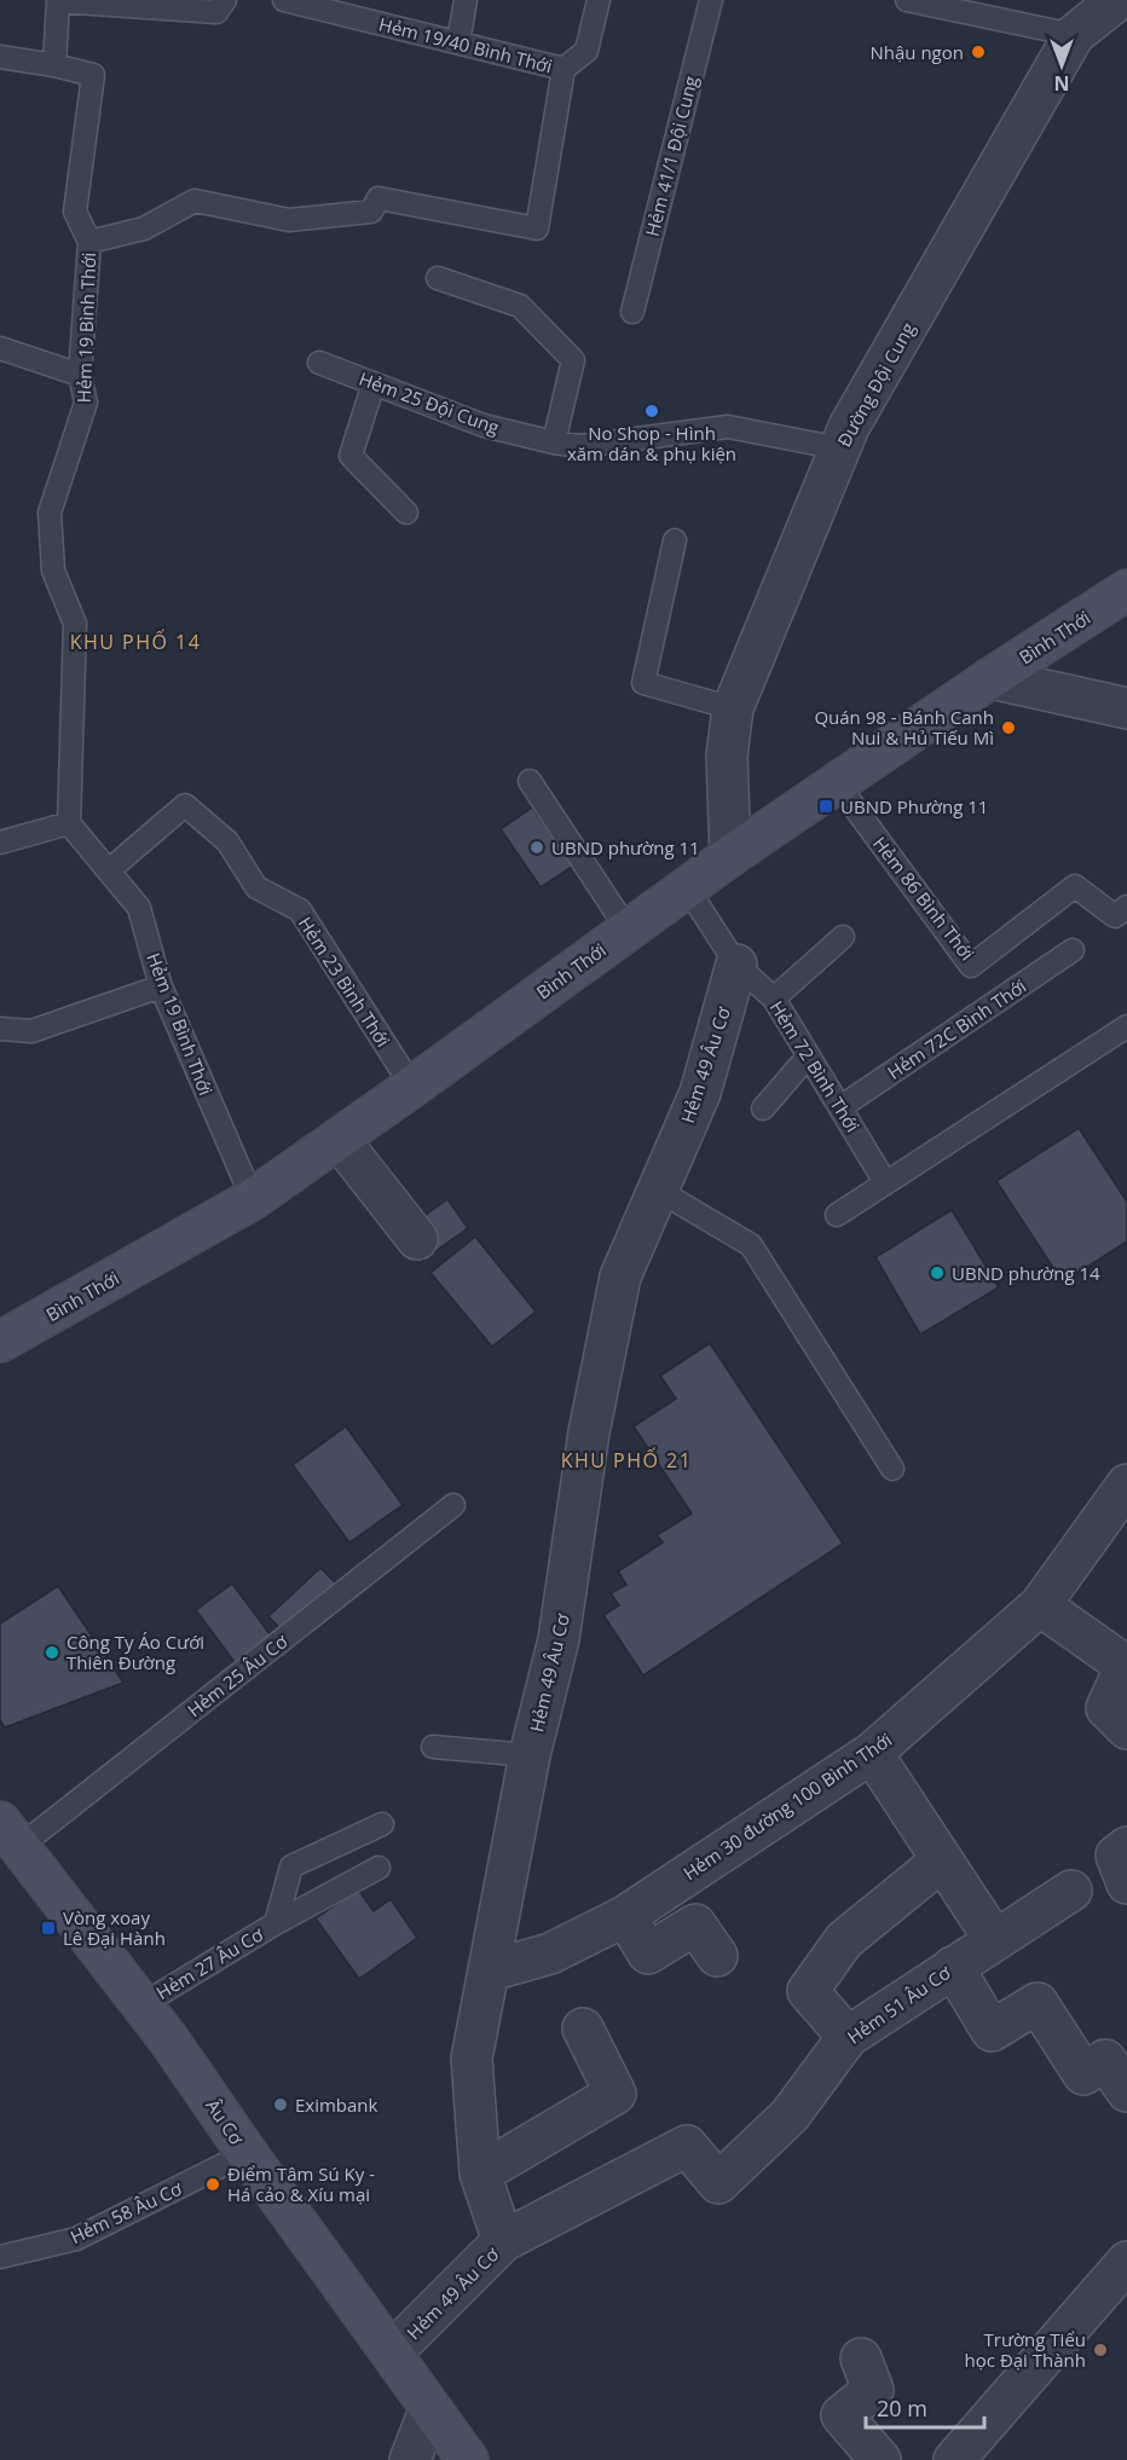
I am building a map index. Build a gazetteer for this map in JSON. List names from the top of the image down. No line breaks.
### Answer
{"streets":{"main road":["Bình Thới","Âu Cơ"],"street":["Đường Đội Cung","Hẻm 49 Âu Cơ","Hẻm 30 đường 100 Bình Thới","Hẻm 51 Âu Cơ"],"lane":["Hẻm 19/40 Bình Thới","Hẻm 41/1 Đội Cung","Hẻm 19 Bình Thới","Hẻm 25 Đội Cung","Hẻm 86 Bình Thới","Hẻm 23 Bình Thới","Hẻm 72C Bình Thới","Hẻm 72 Bình Thới","Hẻm 25 Âu Cơ","Hẻm 27 Âu Cơ","Hẻm 58 Âu Cơ"]},"crossings":[["Hẻm 19 Bình Thới","Bình Thới"],["Hẻm 19 Bình Thới","Hẻm 23 Bình Thới"],["Đường Đội Cung","Hẻm 25 Đội Cung"],["Đường Đội Cung","Bình Thới"],["Bình Thới","Hẻm 86 Bình Thới"],["Bình Thới","Hẻm 23 Bình Thới"],["Bình Thới","Hẻm 72 Bình Thới"],["Hẻm 72C Bình Thới","Hẻm 72 Bình Thới"],["Hẻm 49 Âu Cơ","Hẻm 72 Bình Thới"],["Hẻm 49 Âu Cơ","Hẻm 30 đường 100 Bình Thới"],["Hẻm 49 Âu Cơ","Hẻm 51 Âu Cơ"],["Hẻm 49 Âu Cơ","Âu Cơ"],["Hẻm 25 Âu Cơ","Âu Cơ"],["Hẻm 27 Âu Cơ","Âu Cơ"],["Âu Cơ","Hẻm 58 Âu Cơ"]],"districts":["KHU PHỐ 14","KHU PHỐ 21"],"places":{"other":["Nhậu ngon","No Shop - Hình xăm dán & phụ kiện","Quán 98 - Bánh Canh Nui & Hủ Tiếu Mì","UBND phường 11","UBND phường 14","Công Ty Áo Cưới Thiên Đường","Eximbank","Điểm Tâm Sú Ky - Há cảo & Xíu mại","Trường Tiểu học Đại Thành"],"transit":["UBND Phường 11","Vòng xoay Lê Đại Hành"]},"scale_bar":"20 m","north":"bottom"}
